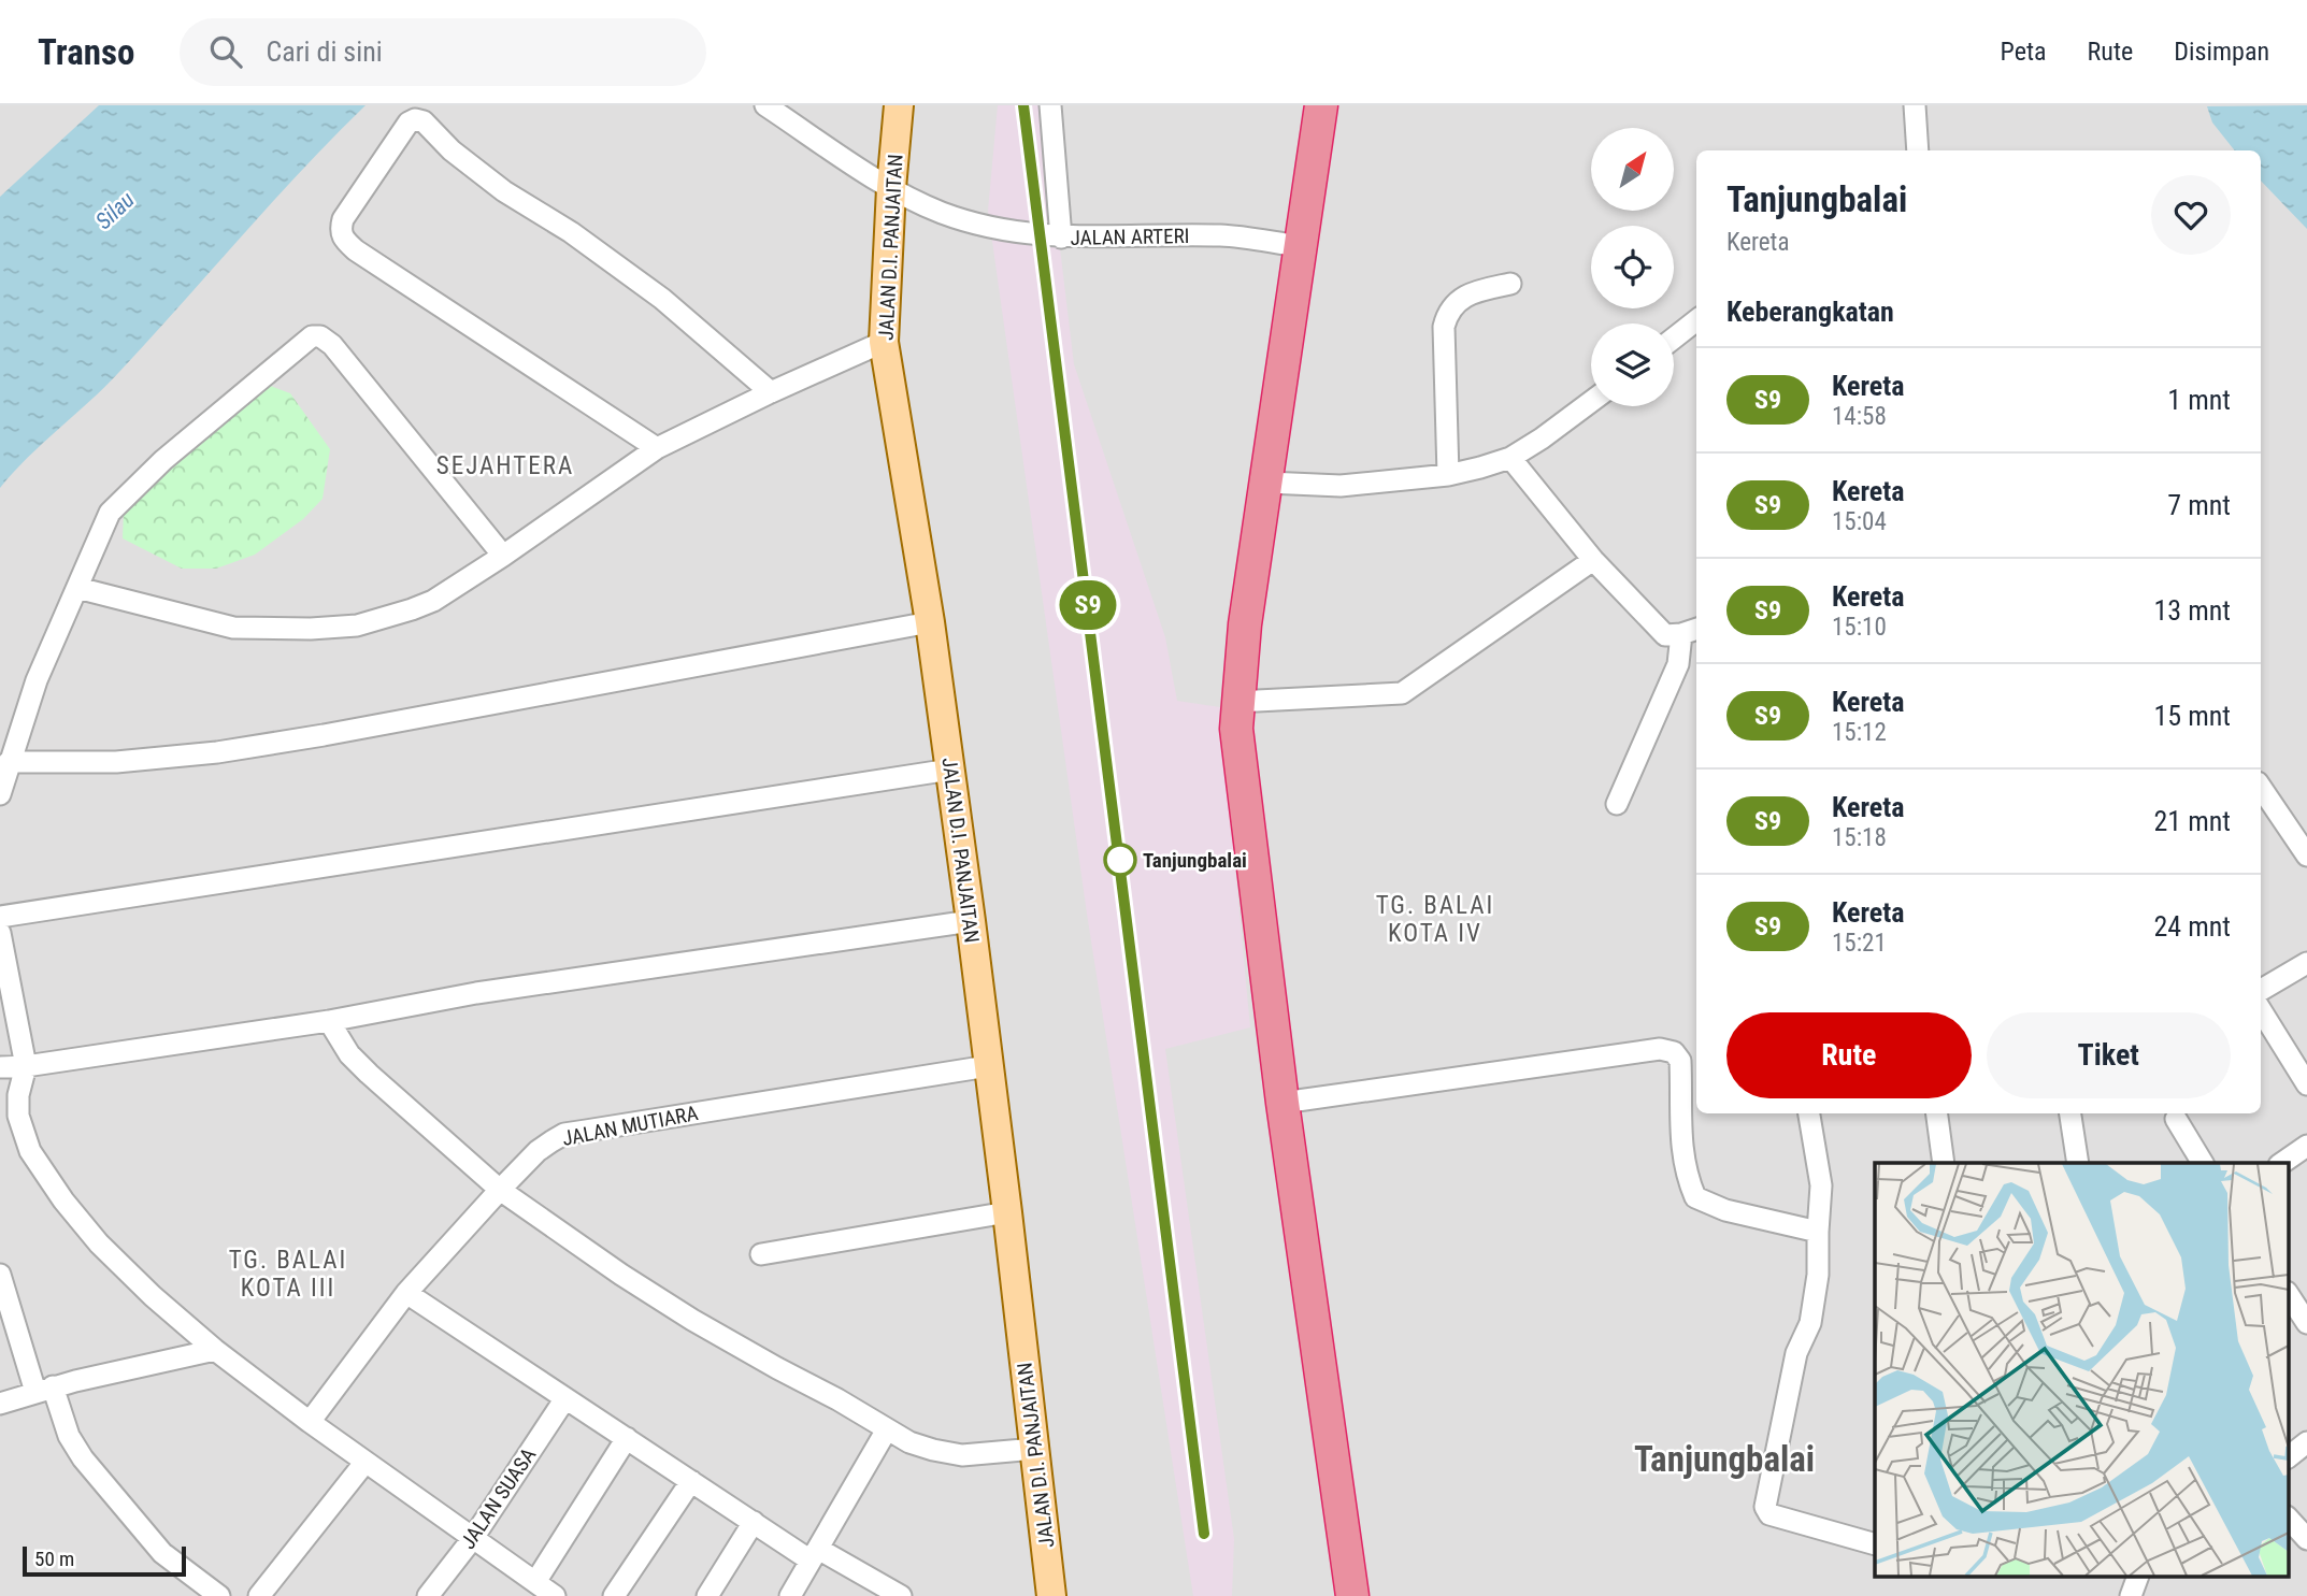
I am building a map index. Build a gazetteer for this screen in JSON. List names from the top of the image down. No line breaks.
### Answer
{"streets":{"main road":["JALAN D.I. PANJAITAN"],"street":["JALAN ARTERI","JALAN MUTIARA","JALAN SUASA"]},"crossings":[["JALAN ARTERI","JALAN D.I. PANJAITAN"],["JALAN D.I. PANJAITAN","JALAN MUTIARA"]],"districts":["SEJAHTERA","TG. BALAI KOTA IV","TG. BALAI KOTA III","Tanjungbalai"],"water":["Silau"],"places":["Tanjungbalai"],"scale_bar":"50 m","north":"top right","page":{"header":"Transo","search":"Cari di sini","nav":["Peta","Rute","Disimpan"],"on_map":"S9","heading":[["Tanjungbalai","Kereta"],"Keberangkatan"],"list":[{"mark":"S9","name":"Kereta","note":"14:58","value":"1 mnt"},{"mark":"S9","name":"Kereta","note":"15:04","value":"7 mnt"},{"mark":"S9","name":"Kereta","note":"15:10","value":"13 mnt"},{"mark":"S9","name":"Kereta","note":"15:12","value":"15 mnt"},{"mark":"S9","name":"Kereta","note":"15:18","value":"21 mnt"},{"mark":"S9","name":"Kereta","note":"15:21","value":"24 mnt"}],"buttons":["Rute","Tiket"],"scale":"50 m"}}
